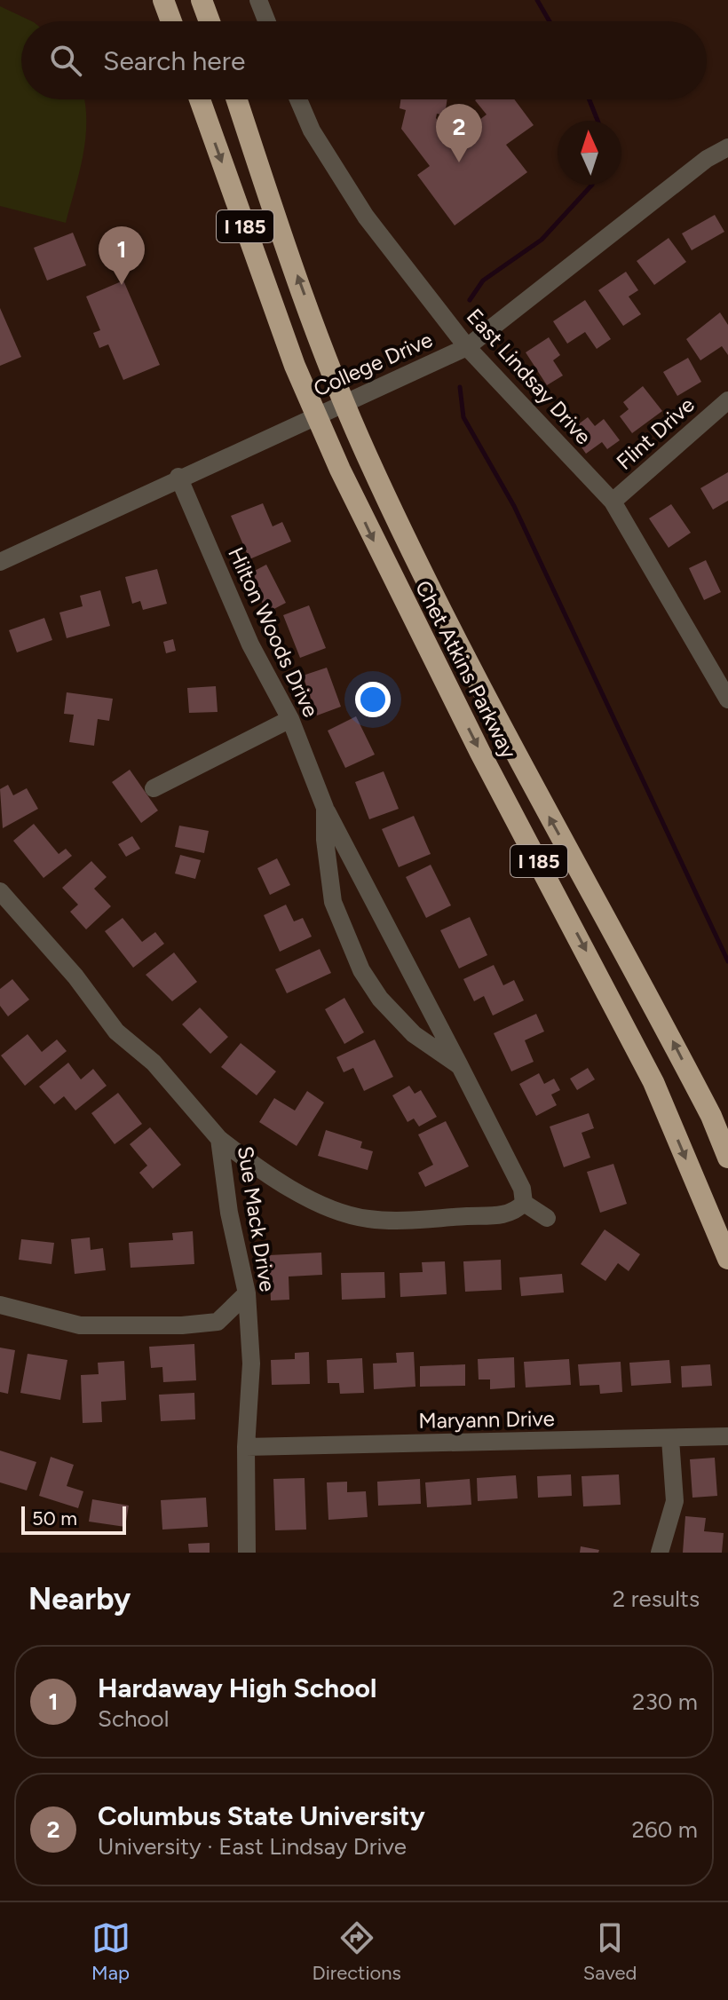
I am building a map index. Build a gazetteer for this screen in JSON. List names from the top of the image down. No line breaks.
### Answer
{"streets":{"highway":["I 185","Chet Atkins Parkway"],"street":["College Drive","East Lindsay Drive","Flint Drive","Hilton Woods Drive","Sue Mack Drive","Maryann Drive"]},"crossings":[["College Drive","East Lindsay Drive"],["College Drive","Hilton Woods Drive"],["East Lindsay Drive","Flint Drive"],["Sue Mack Drive","Maryann Drive"]],"scale_bar":"50 m","north":"top","page":{"search":"Search here","pins":["2","1"],"scale":"50 m","heading":["Nearby","2 results"],"list":[{"mark":"1","name":"Hardaway High School","note":"School","value":"230 m"},{"mark":"2","name":"Columbus State University","note":"University · East Lindsay Drive","value":"260 m"}],"nav":["Map","Directions","Saved"]}}
